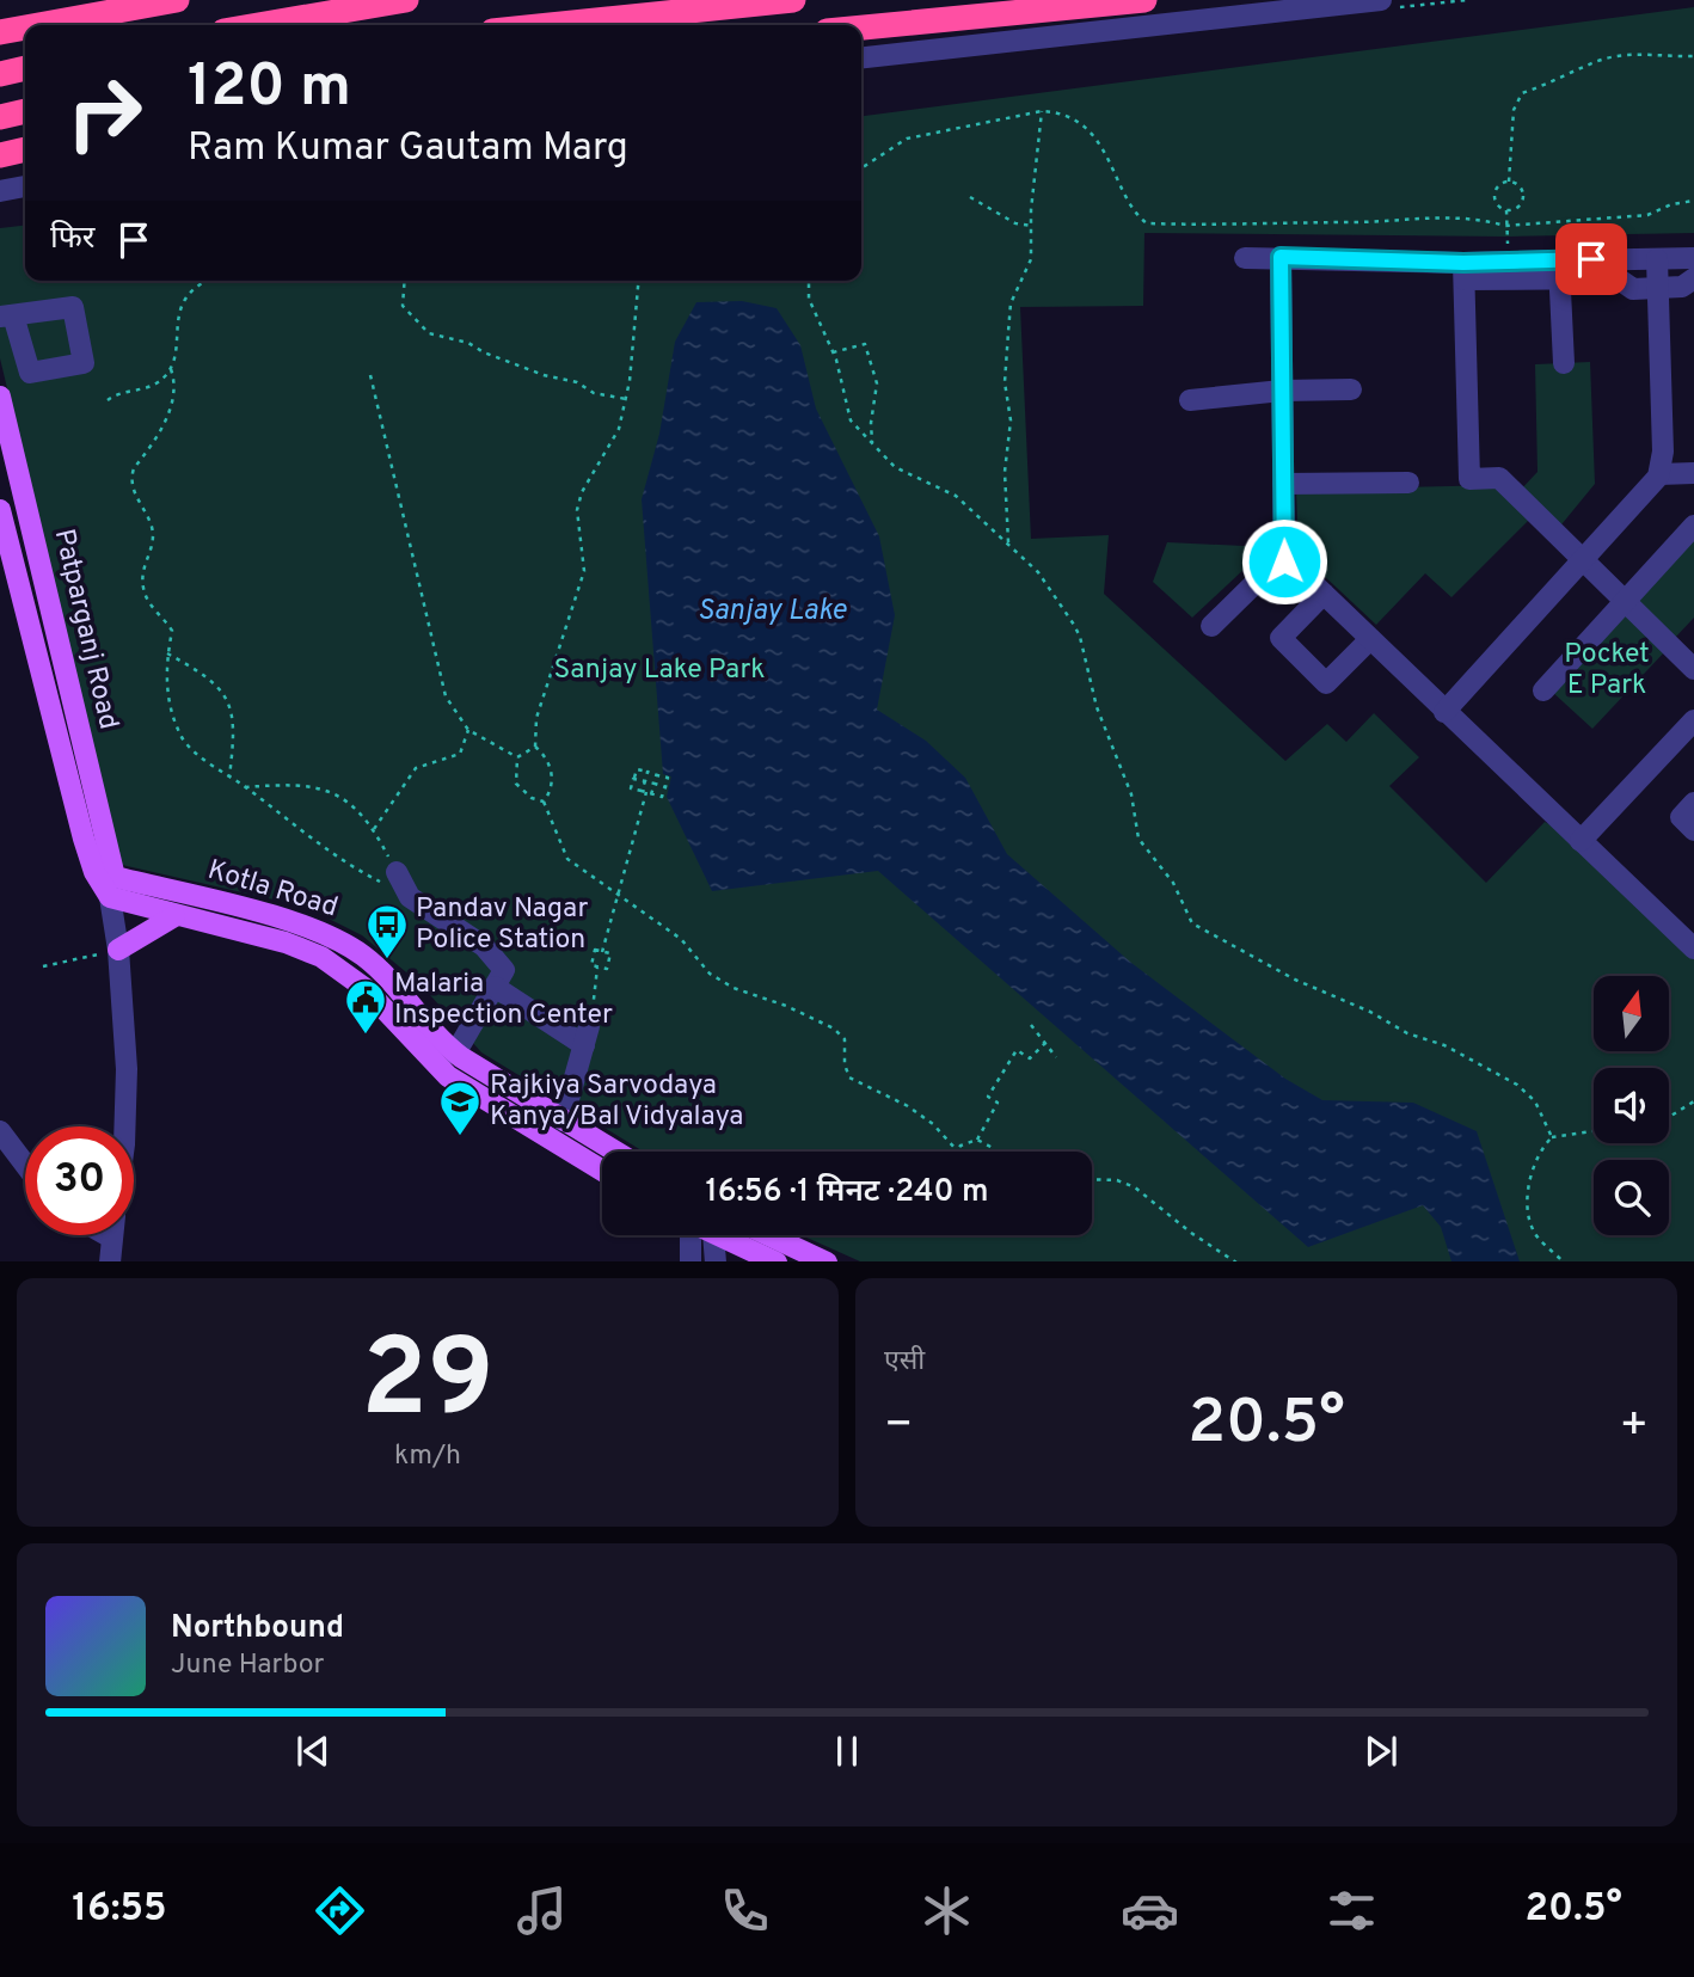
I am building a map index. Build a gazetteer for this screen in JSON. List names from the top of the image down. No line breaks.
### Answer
{"streets":{"main road":["Patparganj Road","Kotla Road"]},"crossings":[["Patparganj Road","Kotla Road"]],"water":["Sanjay Lake"],"parks":["Pocket E Park","Sanjay Lake Park"],"places":{"bus stop":["Pandav Nagar Police Station"],"public building":["Malaria Inspection Center"],"school or university":["Rajkiya Sarvodaya Kanya/Bal Vidyalaya"]},"north":"top","page":{"turn":["120 m","Ram Kumar Gautam Marg"],"then":"फिर","limit":"30","trip":"16:56 · 1 मिनट · 240 m","tile":[["29","km/h"],"एसी"],"heat":["−","20.5°","+"],"song":["Northbound","June Harbor"],"tabs":["16:55","20.5°"]}}
